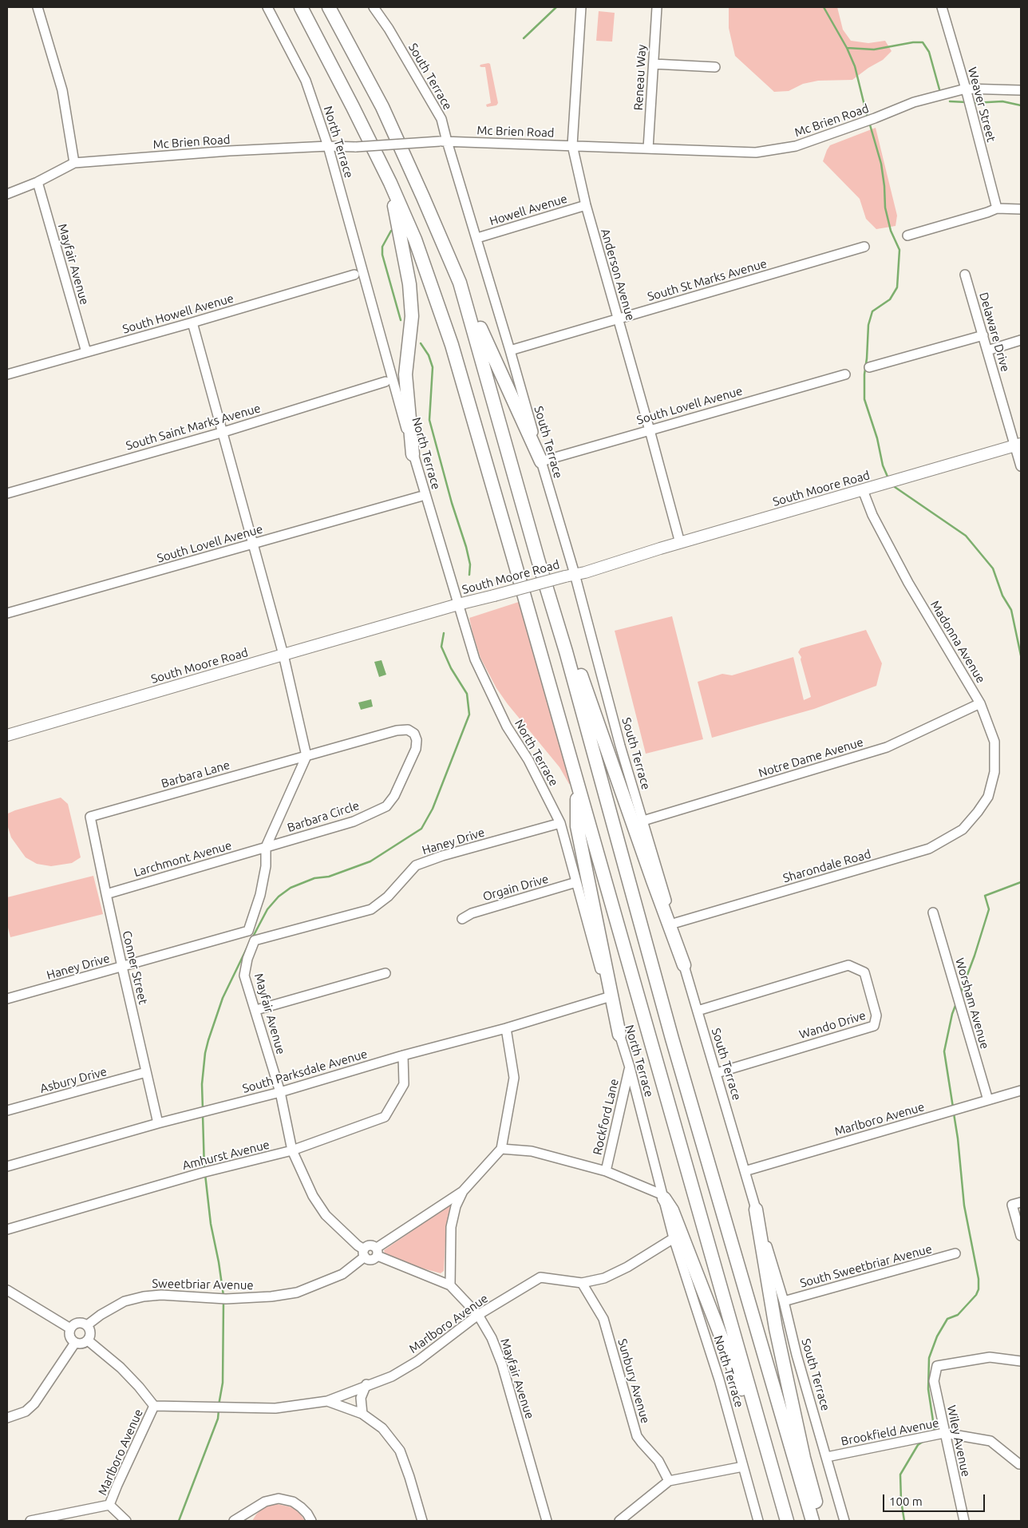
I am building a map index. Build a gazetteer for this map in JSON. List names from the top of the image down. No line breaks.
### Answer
{"streets":{"main road":["South Moore Road"],"street":["South Terrace","Reneau Way","Weaver Street","Mc Brien Road","North Terrace","Howell Avenue","Mayfair Avenue","Anderson Avenue","South St Marks Avenue","South Howell Avenue","Delaware Drive","South Lovell Avenue","South Saint Marks Avenue","Madonna Avenue","Notre Dame Avenue","Barbara Lane","Barbara Circle","Haney Drive","Larchmont Avenue","Sharondale Road","Orgain Drive","Conner Street","Worsham Avenue","Wando Drive","South Parksdale Avenue","Asbury Drive","Rockford Lane","Marlboro Avenue","Amhurst Avenue","South Sweetbriar Avenue","Sweetbriar Avenue","Sunbury Avenue","Brookfield Avenue","Wiley Avenue"]},"crossings":[["South Terrace","Mc Brien Road"],["South Terrace","Howell Avenue"],["South Terrace","South St Marks Avenue"],["South Terrace","South Lovell Avenue"],["South Terrace","South Moore Road"],["South Terrace","Notre Dame Avenue"],["South Terrace","Sharondale Road"],["South Terrace","Wando Drive"],["South Terrace","Marlboro Avenue"],["South Terrace","South Sweetbriar Avenue"],["South Terrace","Brookfield Avenue"],["Reneau Way","Mc Brien Road"],["Weaver Street","Mc Brien Road"],["Mc Brien Road","North Terrace"],["Mc Brien Road","Mayfair Avenue"],["Mc Brien Road","Anderson Avenue"],["North Terrace","South Moore Road"],["North Terrace","Haney Drive"],["North Terrace","Orgain Drive"],["North Terrace","South Parksdale Avenue"],["North Terrace","Rockford Lane"],["North Terrace","Marlboro Avenue"],["Howell Avenue","Anderson Avenue"],["Mayfair Avenue","South Howell Avenue"],["Mayfair Avenue","Haney Drive"],["Mayfair Avenue","South Parksdale Avenue"],["Mayfair Avenue","Marlboro Avenue"],["Mayfair Avenue","Amhurst Avenue"],["Mayfair Avenue","Sweetbriar Avenue"],["Anderson Avenue","South St Marks Avenue"],["Anderson Avenue","South Lovell Avenue"],["Anderson Avenue","South Moore Road"],["Delaware Drive","South Moore Road"],["South Moore Road","Madonna Avenue"],["Madonna Avenue","Notre Dame Avenue"],["Madonna Avenue","Sharondale Road"],["Barbara Lane","Barbara Circle"],["Barbara Lane","Conner Street"],["Barbara Circle","Larchmont Avenue"],["Haney Drive","Conner Street"],["Larchmont Avenue","Conner Street"],["Conner Street","South Parksdale Avenue"],["Conner Street","Asbury Drive"],["Worsham Avenue","Marlboro Avenue"],["South Parksdale Avenue","Amhurst Avenue"],["Marlboro Avenue","Sunbury Avenue"],["Brookfield Avenue","Wiley Avenue"]],"scale_bar":"100 m"}
